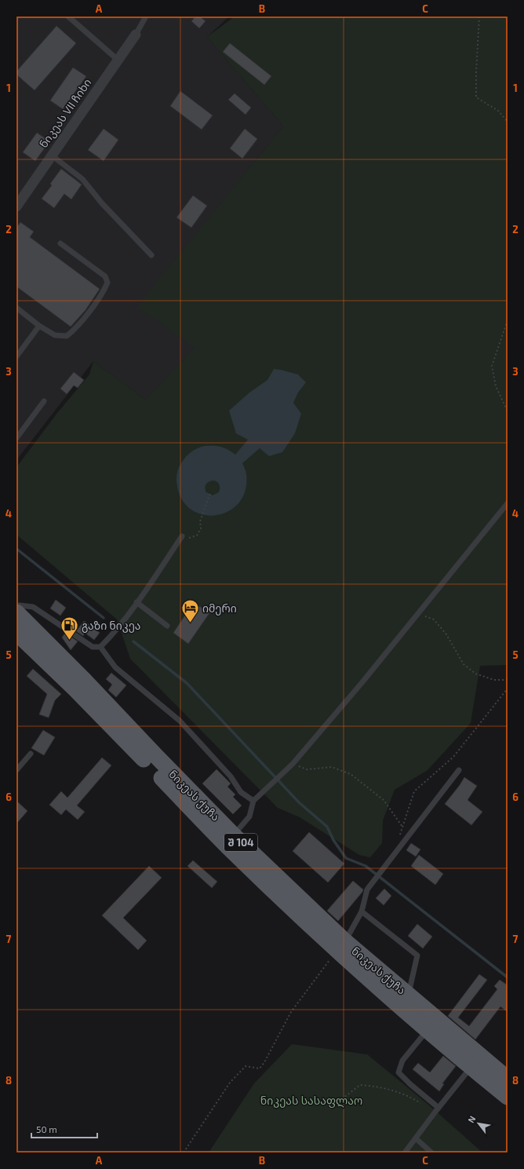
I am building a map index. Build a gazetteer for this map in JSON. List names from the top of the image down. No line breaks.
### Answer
{"streets":{"main road":["ნიკეას ქუჩა","შ 104"],"street":["ნიკეას VII ჩიხი"]},"crossings":[["ნიკეას ქუჩა","შ 104"]],"parks":["ნიკეას სასაფლაო"],"places":{"hotel":["იმერი"],"fuel station":["გაზი ნიკეა"]},"scale_bar":"50 m","north":"top left","grid":{"columns":["A","B","C"],"rows":["1","2","3","4","5","6","7","8"]}}
